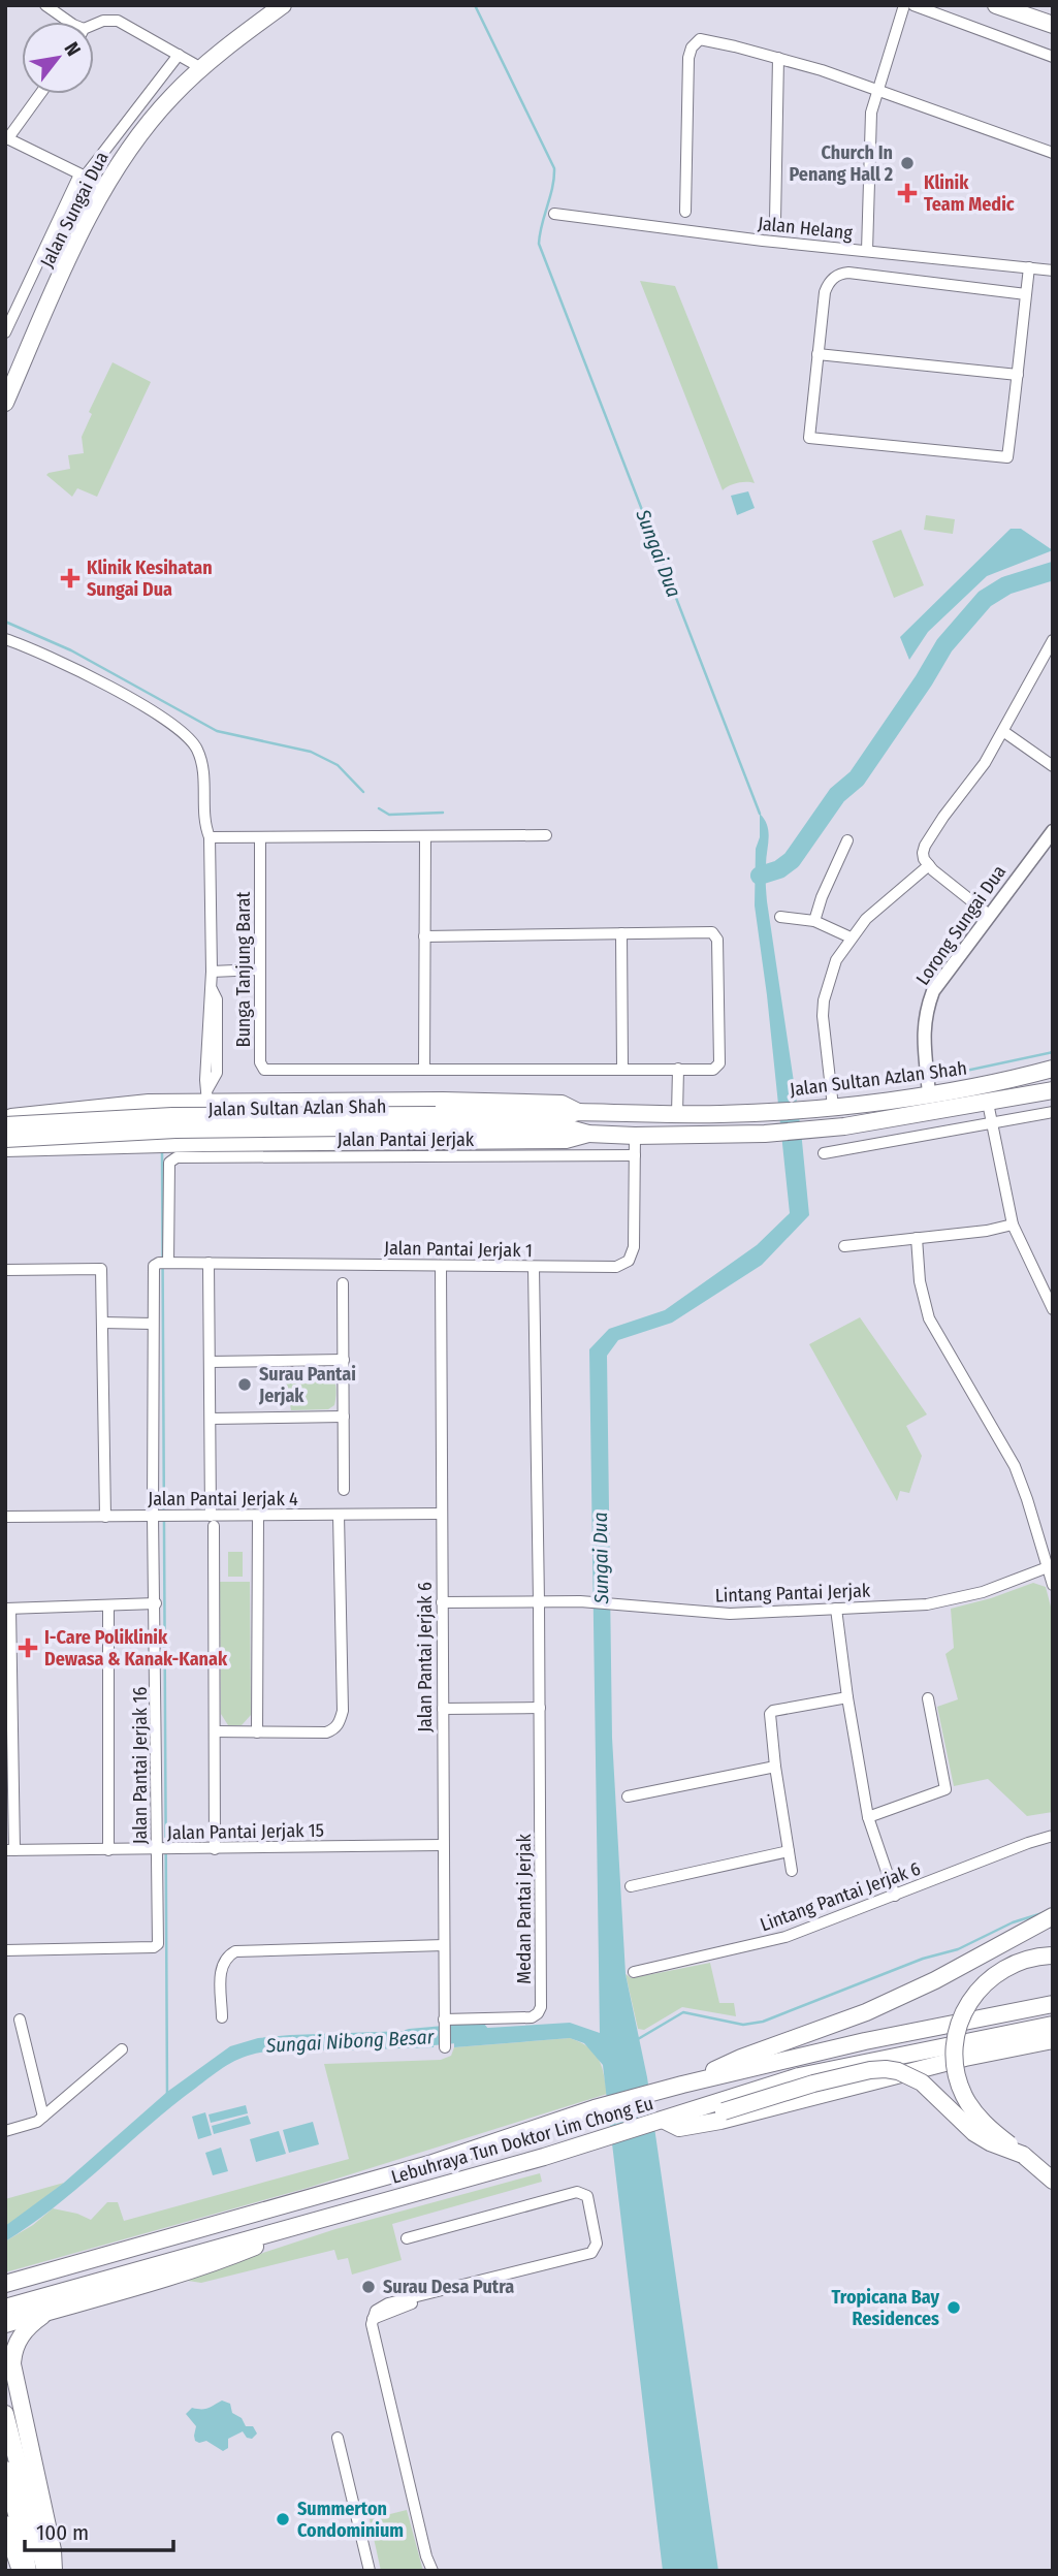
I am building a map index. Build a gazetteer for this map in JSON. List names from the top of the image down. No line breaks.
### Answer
{"streets":{"main road":["Jalan Sungai Dua","Jalan Sultan Azlan Shah","Lebuhraya Tun Doktor Lim Chong Eu"],"street":["Jalan Helang","Lorong Sungai Dua","Bunga Tanjung Barat","Jalan Pantai Jerjak","Jalan Pantai Jerjak 1","Jalan Pantai Jerjak 4","Lintang Pantai Jerjak","Jalan Pantai Jerjak 6","Jalan Pantai Jerjak 16","Jalan Pantai Jerjak 15","Lintang Pantai Jerjak 6","Medan Pantai Jerjak"]},"crossings":[["Lorong Sungai Dua","Jalan Sultan Azlan Shah"],["Jalan Sultan Azlan Shah","Jalan Pantai Jerjak 1"],["Jalan Pantai Jerjak","Jalan Pantai Jerjak 1"],["Jalan Pantai Jerjak","Jalan Pantai Jerjak 16"],["Jalan Pantai Jerjak 1","Jalan Pantai Jerjak 6"],["Jalan Pantai Jerjak 1","Jalan Pantai Jerjak 16"],["Jalan Pantai Jerjak 1","Medan Pantai Jerjak"],["Jalan Pantai Jerjak 4","Jalan Pantai Jerjak 6"],["Jalan Pantai Jerjak 4","Jalan Pantai Jerjak 16"],["Lintang Pantai Jerjak","Jalan Pantai Jerjak 6"],["Lintang Pantai Jerjak","Medan Pantai Jerjak"],["Jalan Pantai Jerjak 6","Jalan Pantai Jerjak 15"],["Jalan Pantai Jerjak 6","Medan Pantai Jerjak"],["Jalan Pantai Jerjak 16","Jalan Pantai Jerjak 15"]],"water":["Sungai Dua","Sungai Nibong Besar"],"places":{"other":["Church In Penang Hall 2","Surau Pantai Jerjak","Surau Desa Putra","Tropicana Bay Residences","Summerton Condominium"],"health":["Klinik Team Medic","Klinik Kesihatan Sungai Dua","I-Care Poliklinik Dewasa & Kanak-Kanak"]},"scale_bar":"100 m","north":"top right"}
